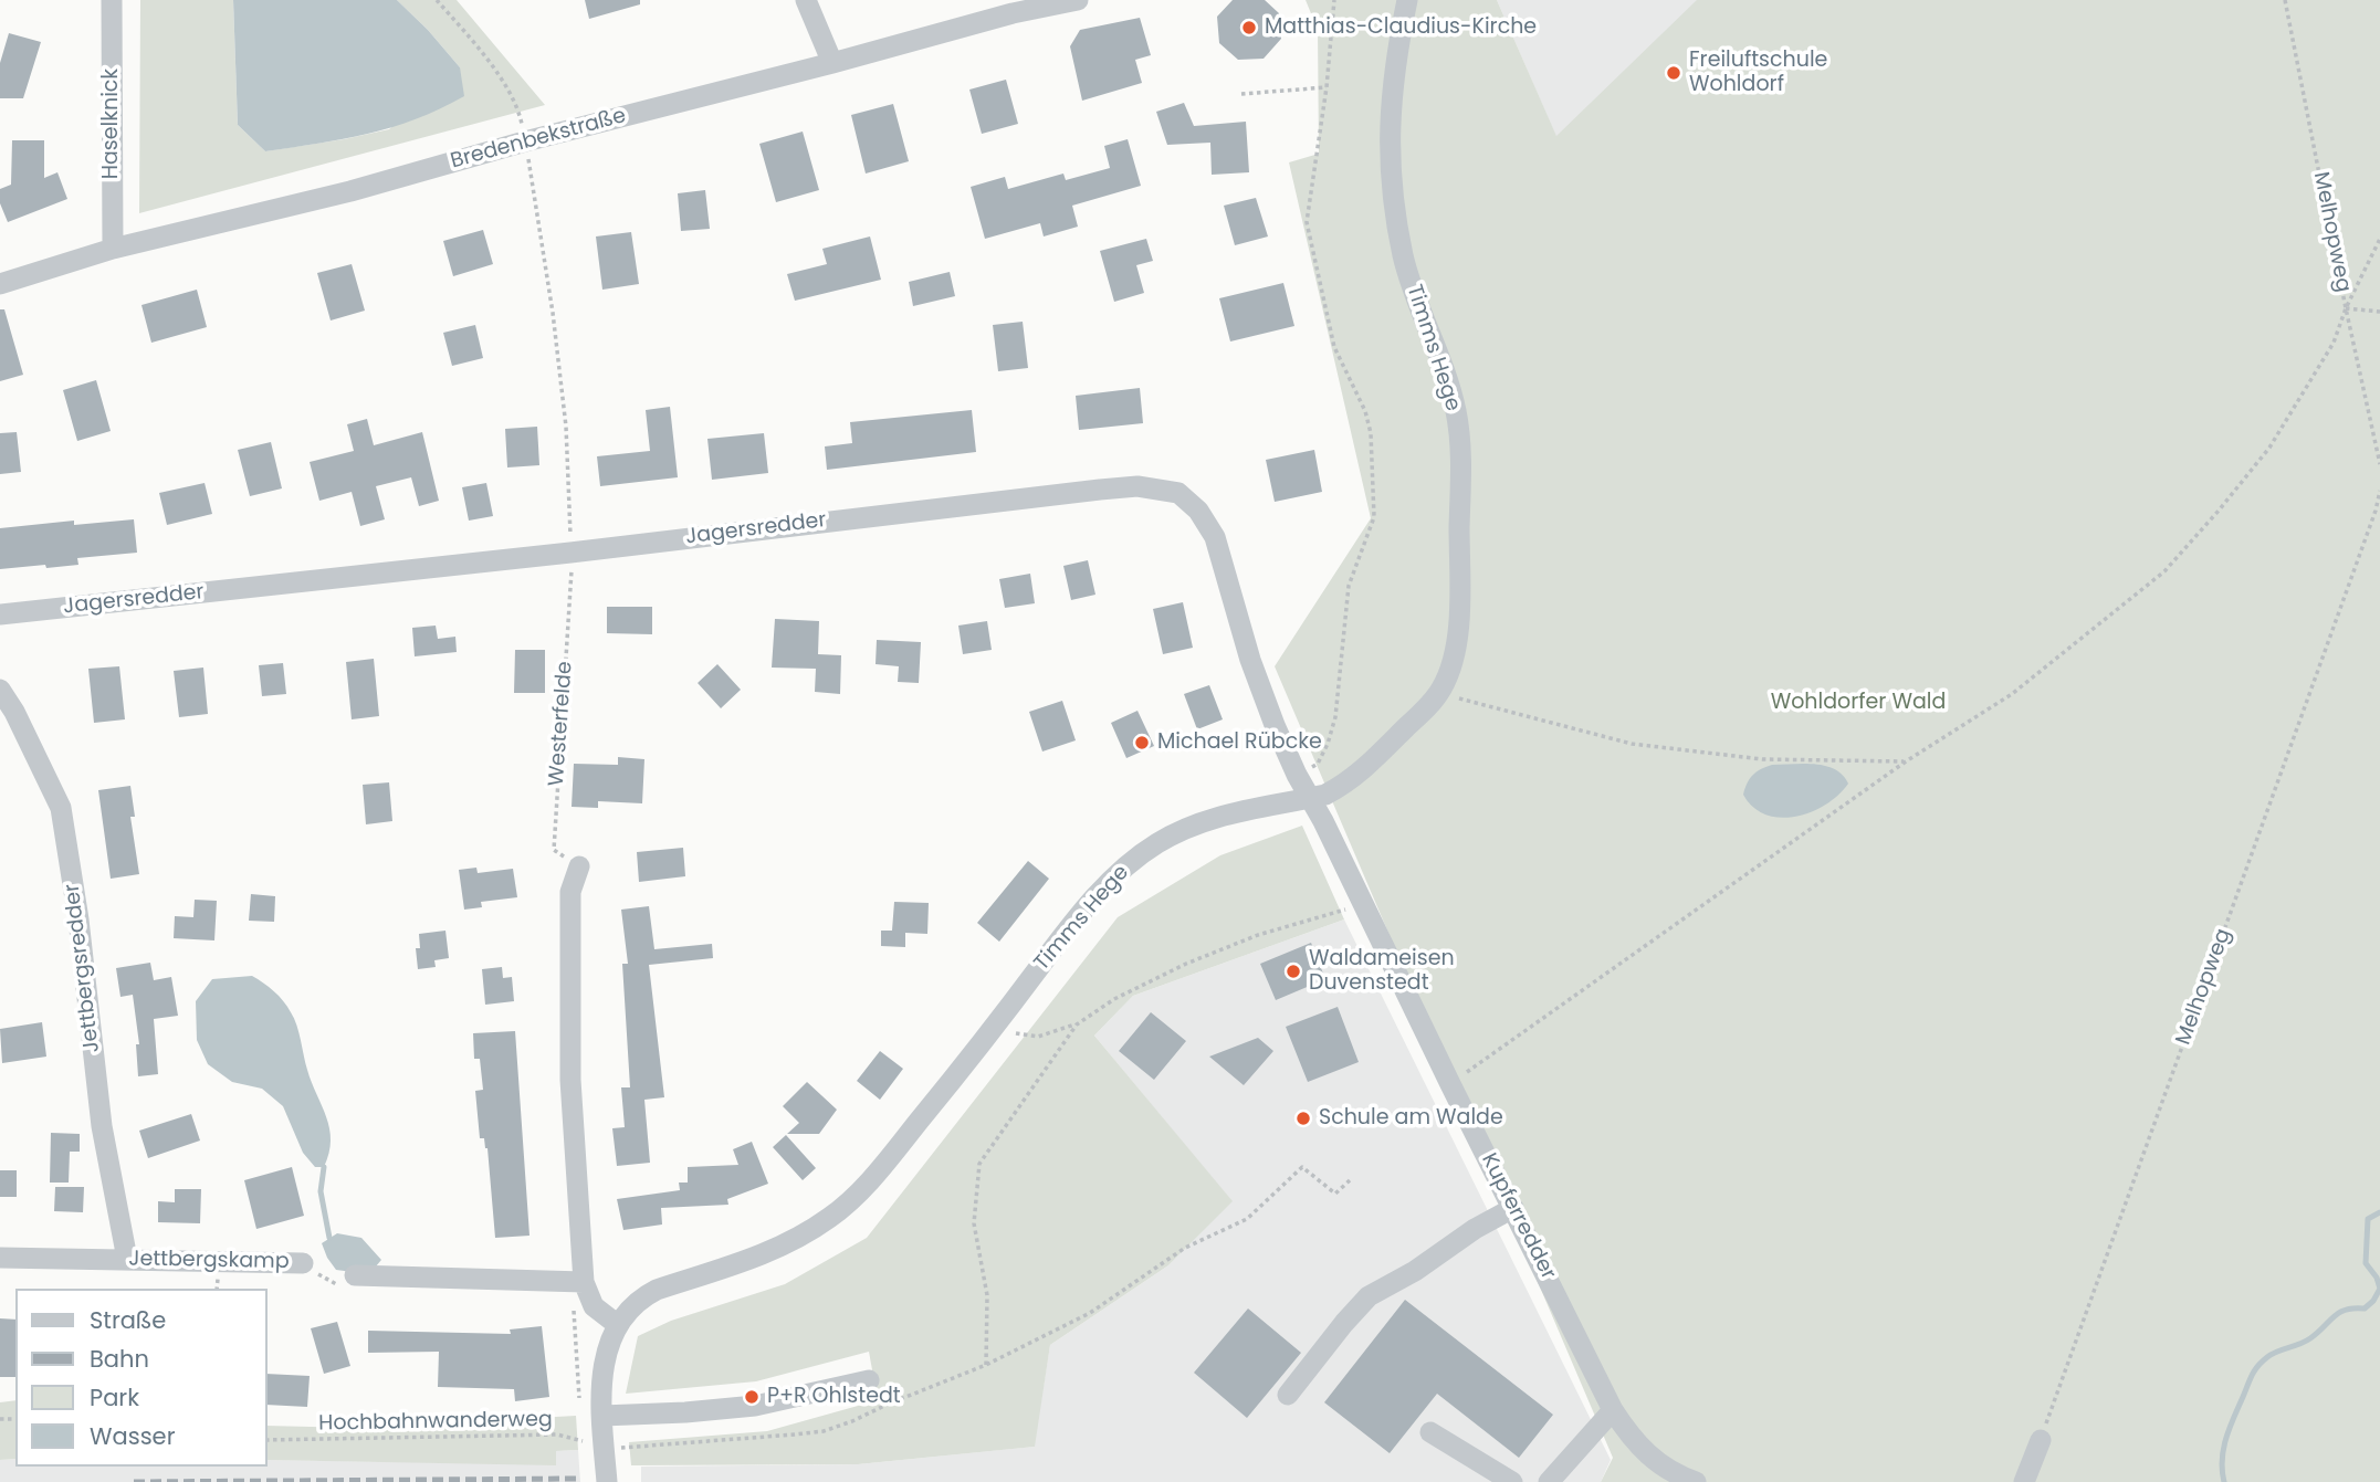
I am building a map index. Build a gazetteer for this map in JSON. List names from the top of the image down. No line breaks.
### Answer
{"streets":{"street":["Haselknick","Bredenbekstraße","Timms Hege","Jagersredder","Jettbergsredder","Kupferredder","Jettbergskamp"],"path":["Melhopweg","Westerfelde","Hochbahnwanderweg"]},"crossings":[["Haselknick","Bredenbekstraße"],["Bredenbekstraße","Westerfelde"],["Timms Hege","Jagersredder"],["Timms Hege","Kupferredder"],["Jagersredder","Westerfelde"],["Jagersredder","Kupferredder"],["Jettbergsredder","Jettbergskamp"]],"parks":["Wohldorfer Wald"],"places":["Matthias-Claudius-Kirche","Freiluftschule Wohldorf","Michael Rübcke","Waldameisen Duvenstedt","Schule am Walde","P+R Ohlstedt"],"legend":["Straße","Bahn","Park","Wasser"]}
